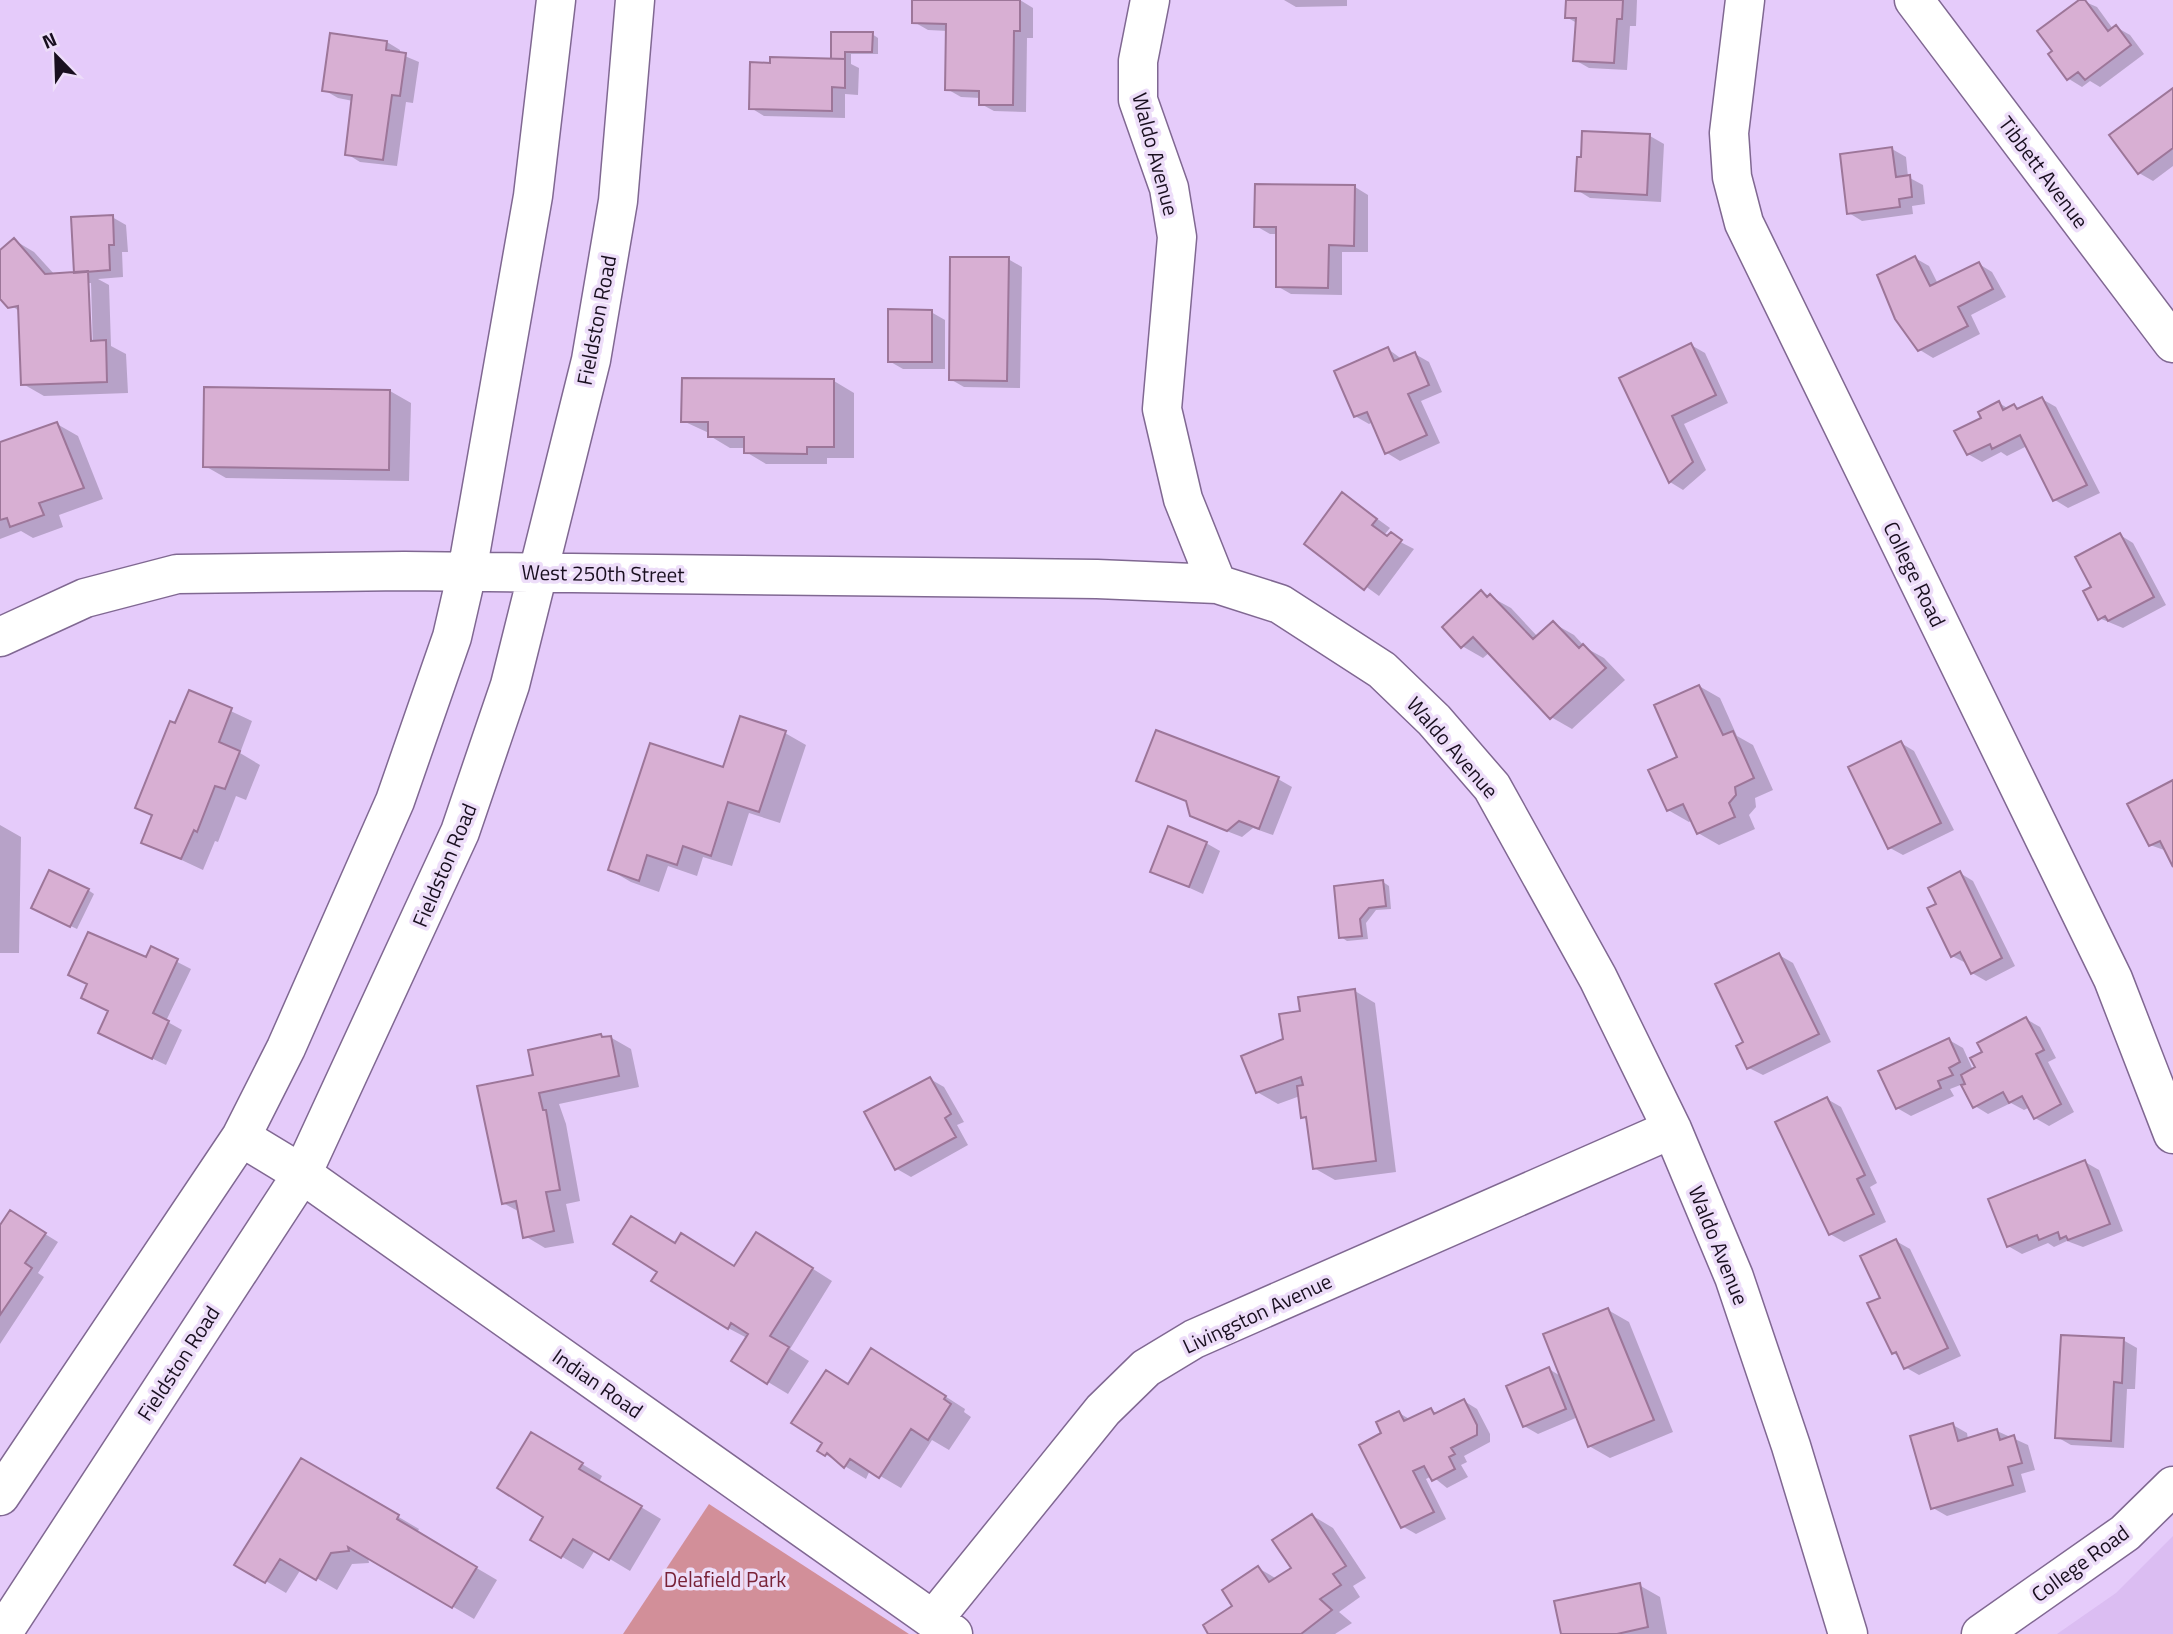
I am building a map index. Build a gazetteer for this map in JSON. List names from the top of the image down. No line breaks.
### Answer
{"streets":{"street":["Waldo Avenue","Tibbett Avenue","Fieldston Road","West 250th Street","College Road","Livingston Avenue","Indian Road"]},"crossings":[["Waldo Avenue","West 250th Street"],["Waldo Avenue","Livingston Avenue"],["Fieldston Road","West 250th Street"],["Fieldston Road","Indian Road"],["Livingston Avenue","Indian Road"]],"parks":["Delafield Park"],"north":"top left"}
